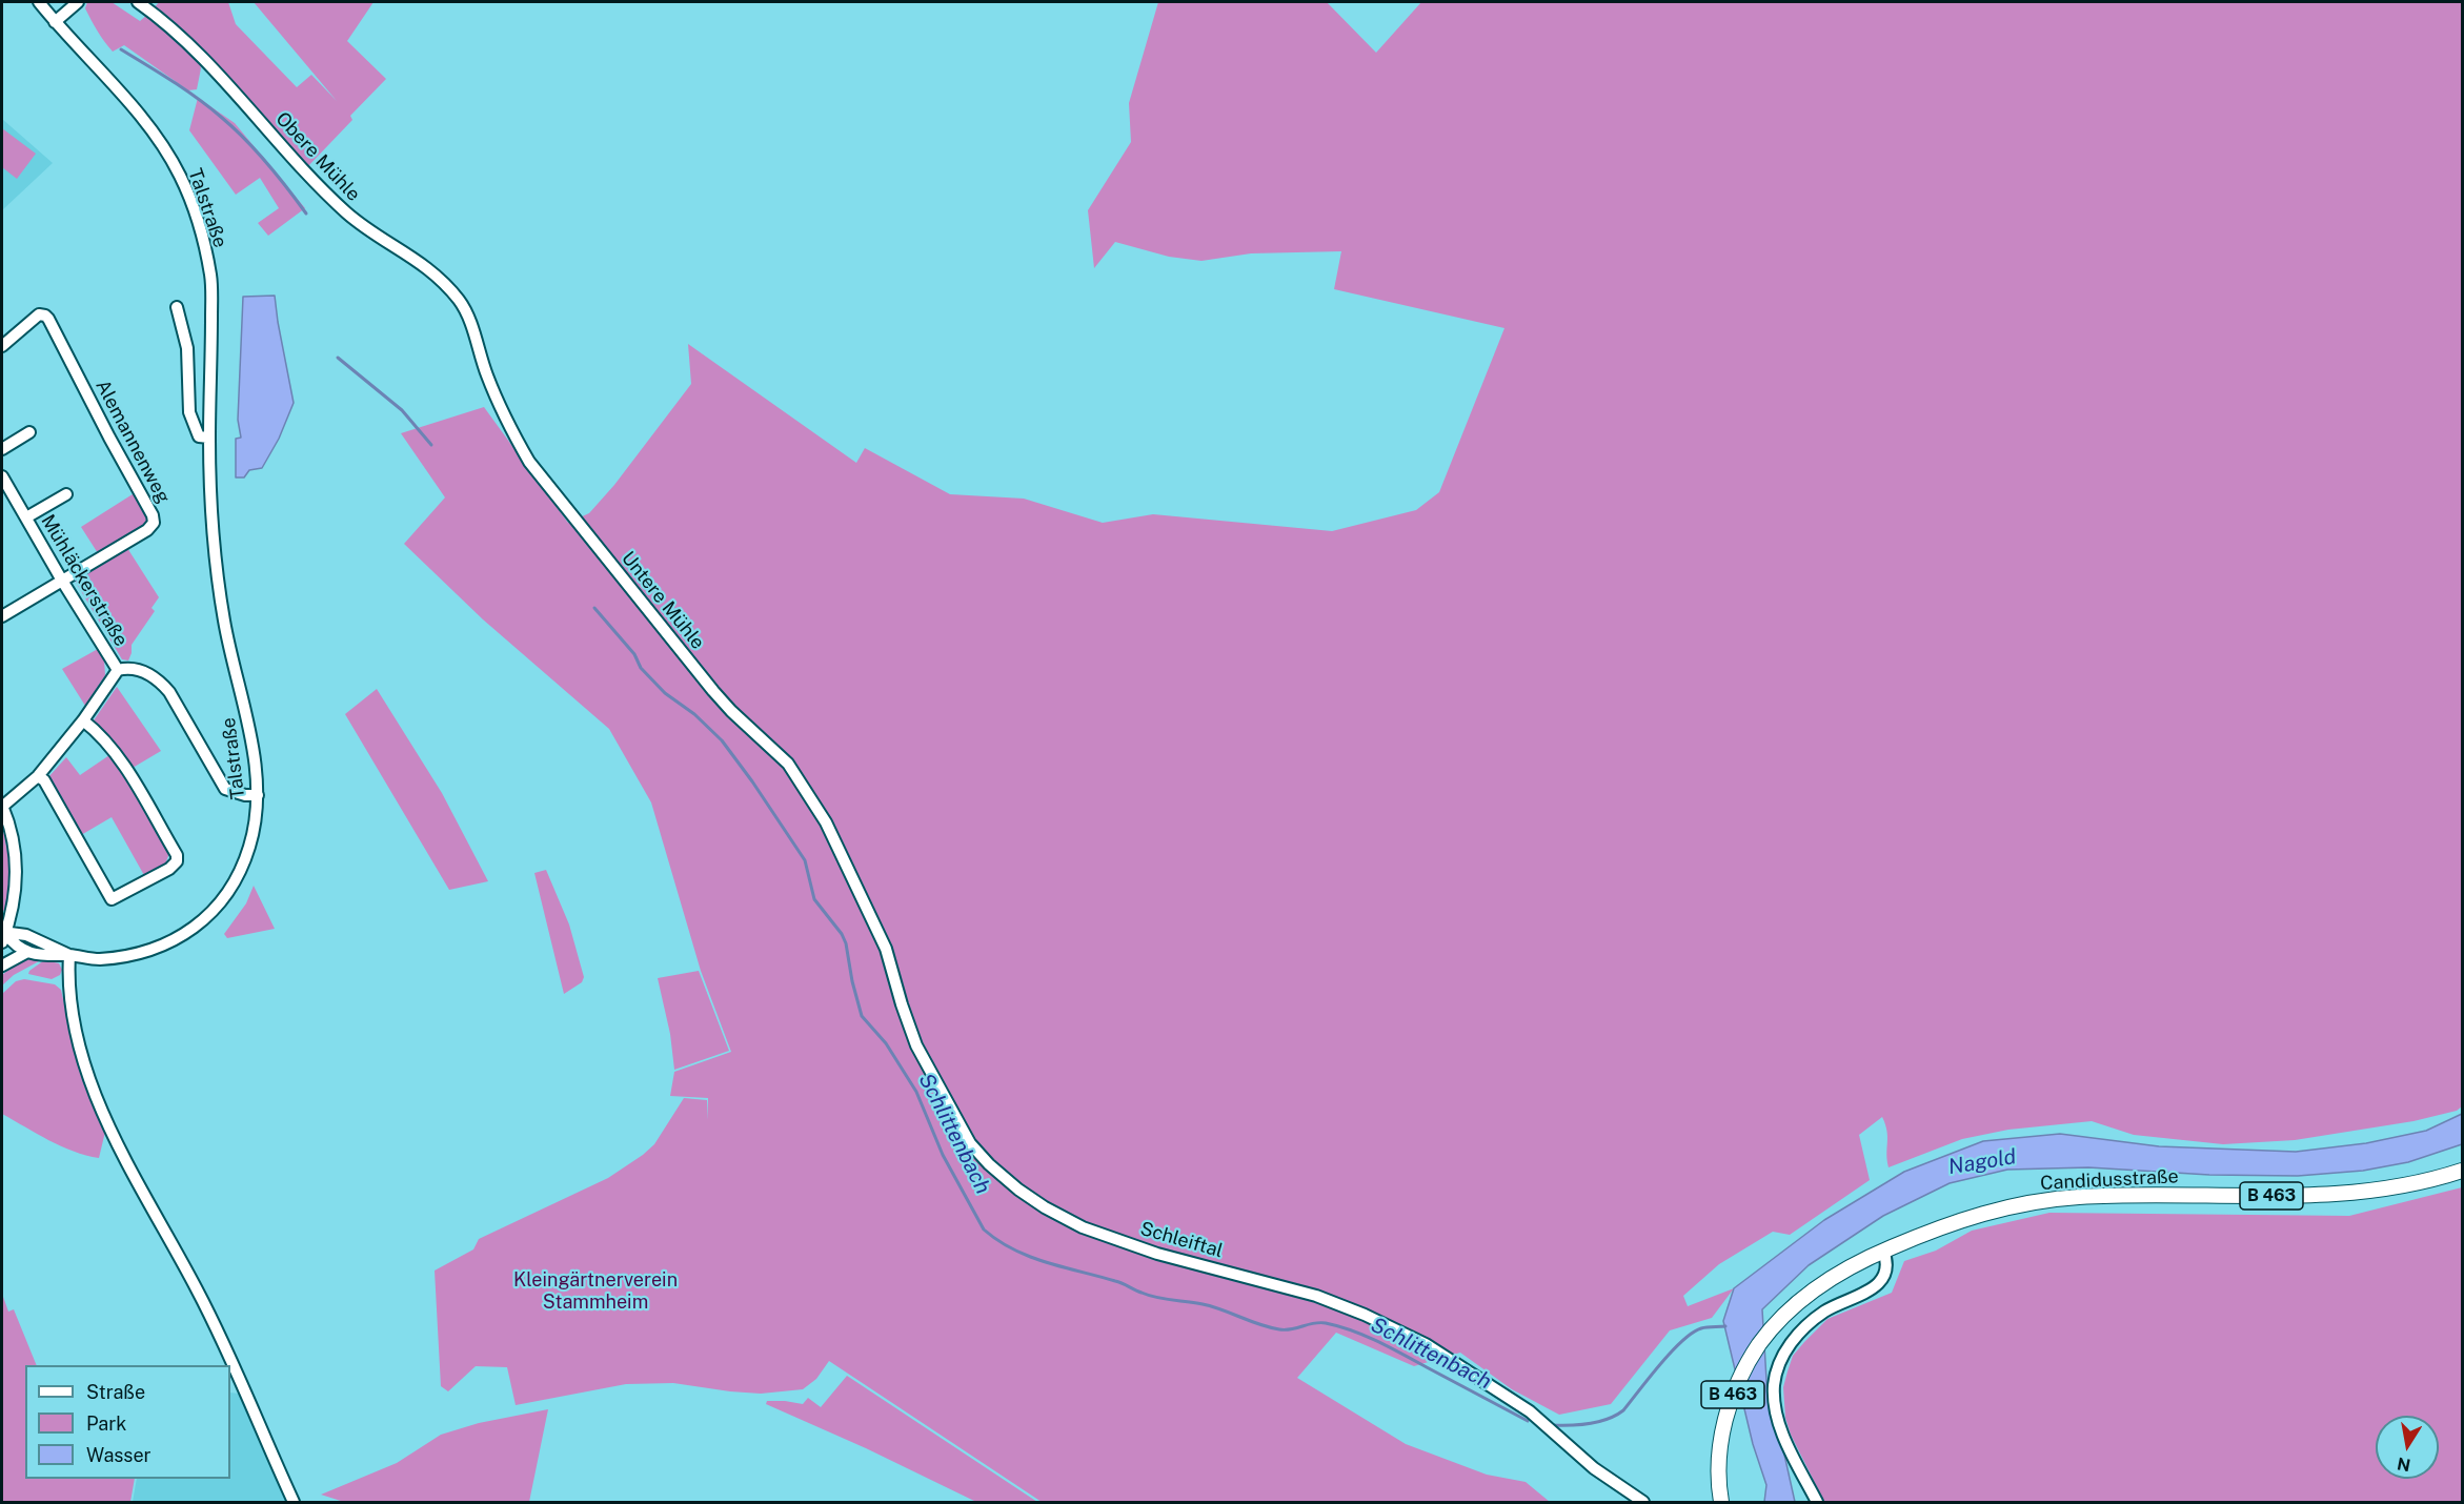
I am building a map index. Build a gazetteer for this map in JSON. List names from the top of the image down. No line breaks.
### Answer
{"streets":{"main road":["Candidusstraße","B 463"],"street":["Obere Mühle","Talstraße","Alemannenweg","Mühläckerstraße","Untere Mühle","Schleiftal"]},"crossings":[["Obere Mühle","Untere Mühle"],["Alemannenweg","Mühläckerstraße"],["Untere Mühle","Schleiftal"]],"water":["Schlittenbach","Nagold"],"parks":["Kleingärtnerverein Stammheim"],"legend":["Straße","Park","Wasser"],"north":"bottom"}
